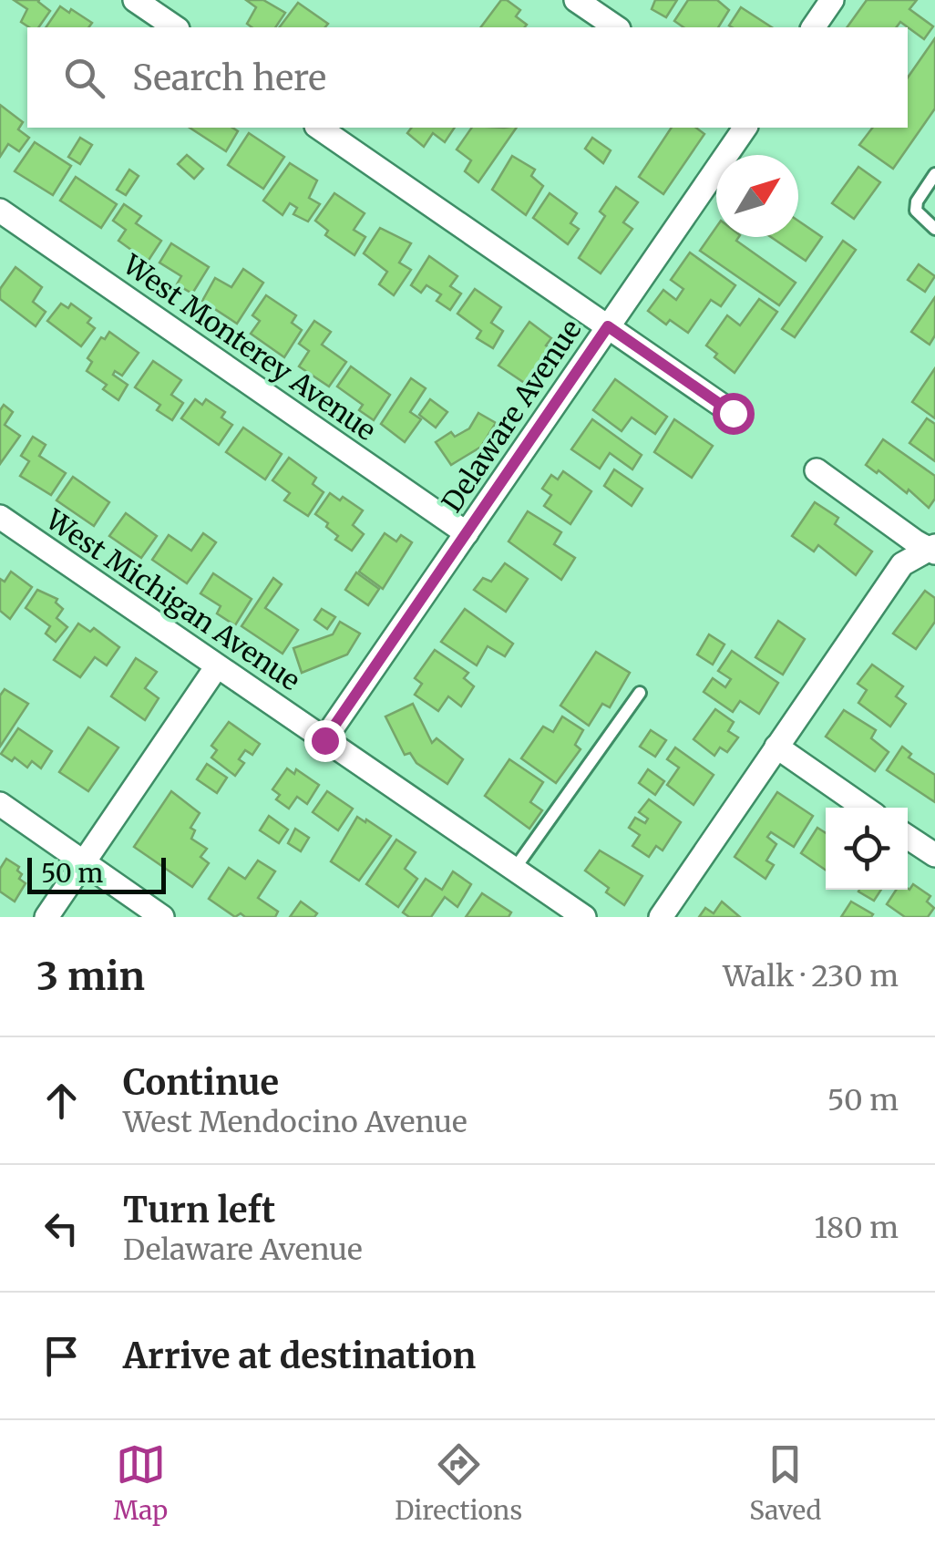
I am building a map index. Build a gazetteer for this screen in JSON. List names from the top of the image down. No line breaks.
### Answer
{"streets":{"street":["West Monterey Avenue","Delaware Avenue","West Michigan Avenue"]},"crossings":[["West Monterey Avenue","Delaware Avenue"],["Delaware Avenue","West Michigan Avenue"]],"scale_bar":"50 m","north":"top right","page":{"search":"Search here","scale":"50 m","heading":["3 min","Walk · 230 m"],"list":[["Continue","West Mendocino Avenue","50 m"],["Turn left","Delaware Avenue","180 m"],"Arrive at destination"],"nav":["Map","Directions","Saved"]}}
